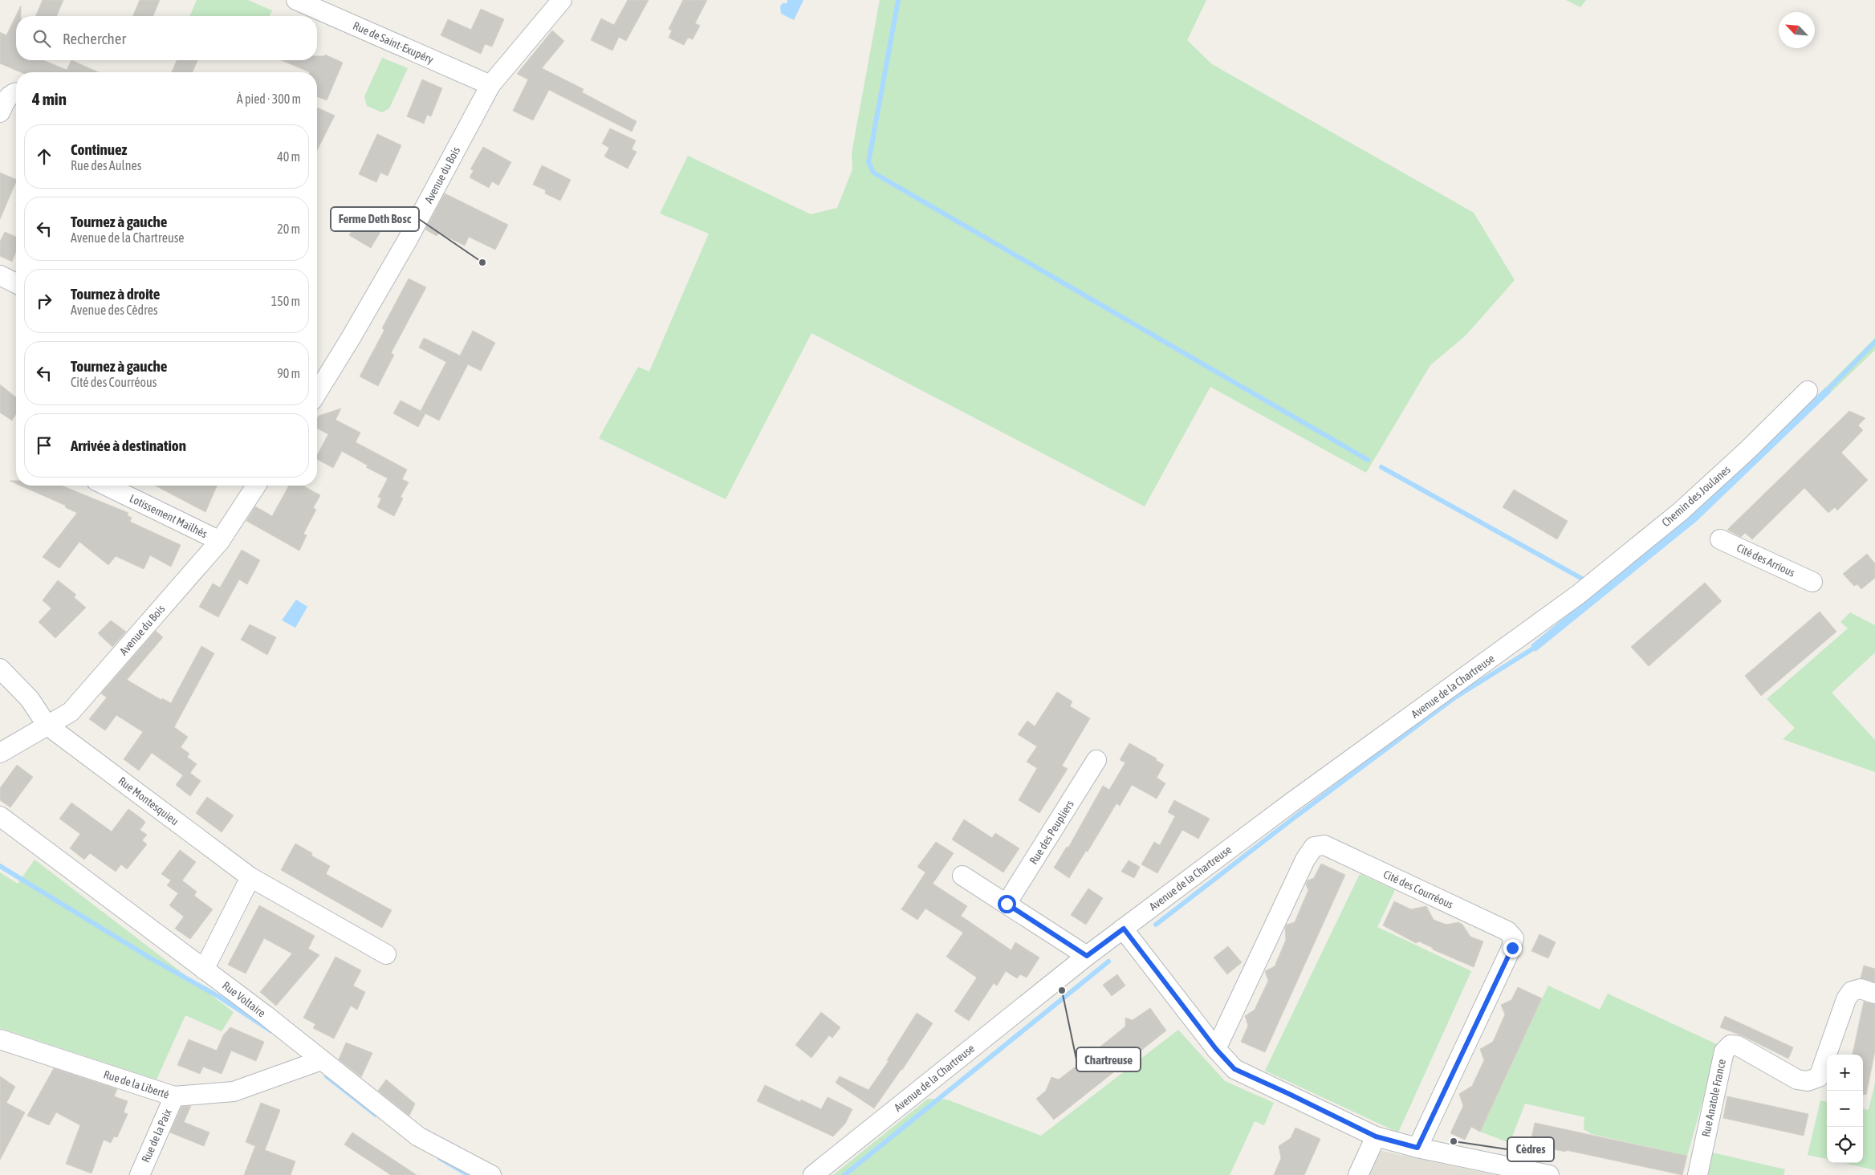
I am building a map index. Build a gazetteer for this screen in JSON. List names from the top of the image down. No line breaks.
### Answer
{"streets":{"street":["Rue de Saint-Exupéry","Avenue du Bois","Chemin des Joulanes","Lotissement Mailhès","Cité des Arrious","Avenue de la Chartreuse","Rue Montesquieu","Rue des Peupliers","Cité des Courréous","Rue Voltaire","Rue de la Liberté","Rue Anatole France","Rue de la Paix"]},"crossings":[["Rue de Saint-Exupéry","Avenue du Bois"],["Avenue du Bois","Lotissement Mailhès"],["Avenue du Bois","Rue Montesquieu"],["Chemin des Joulanes","Avenue de la Chartreuse"],["Rue Voltaire","Rue de la Liberté"],["Rue de la Liberté","Rue de la Paix"]],"places":["Ferme Deth Bosc","Chartreuse","Cèdres"],"north":"top left","page":{"search":"Rechercher","heading":["4 min","À pied · 300 m"],"list":[["Continuez","Rue des Aulnes","40 m"],["Tournez à gauche","Avenue de la Chartreuse","20 m"],["Tournez à droite","Avenue des Cèdres","150 m"],["Tournez à gauche","Cité des Courréous","90 m"],"Arrivée à destination"],"map_buttons":["+","−"]}}
